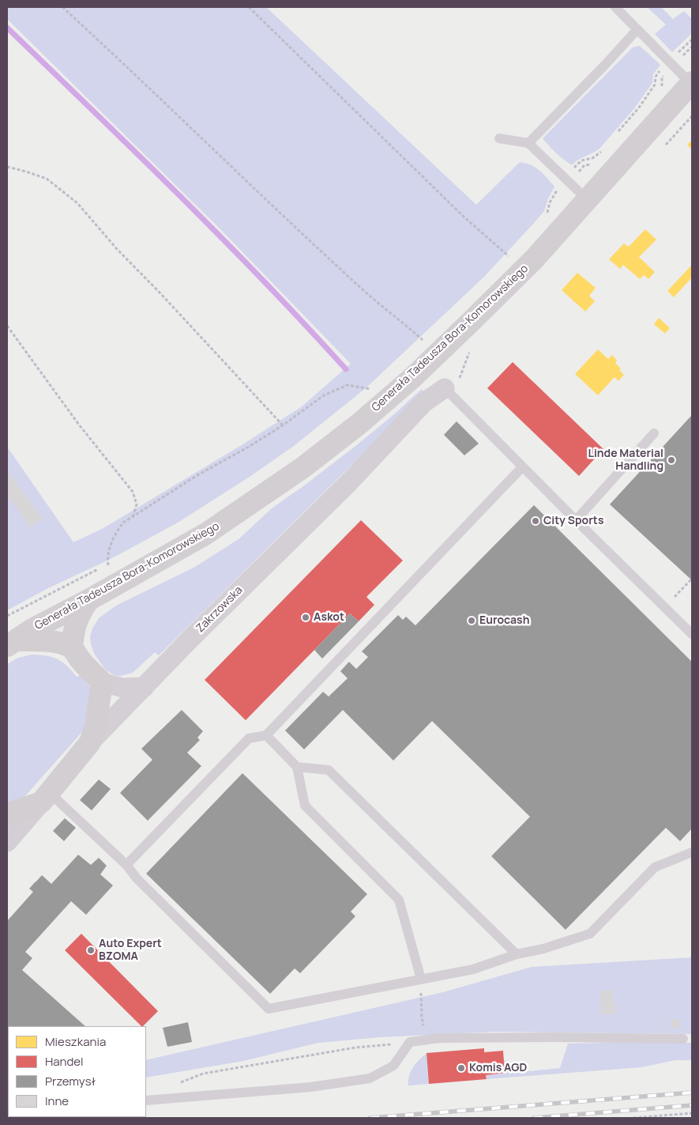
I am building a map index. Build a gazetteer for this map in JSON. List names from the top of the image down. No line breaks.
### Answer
{"streets":{"street":["Generała Tadeusza Bora-Komorowskiego","Zakrzowska"]},"places":["Linde Material Handling","City Sports","Askot","Eurocash","Auto Expert BZOMA","Komis AGD"],"legend":["Mieszkania","Handel","Przemysł","Inne"]}
